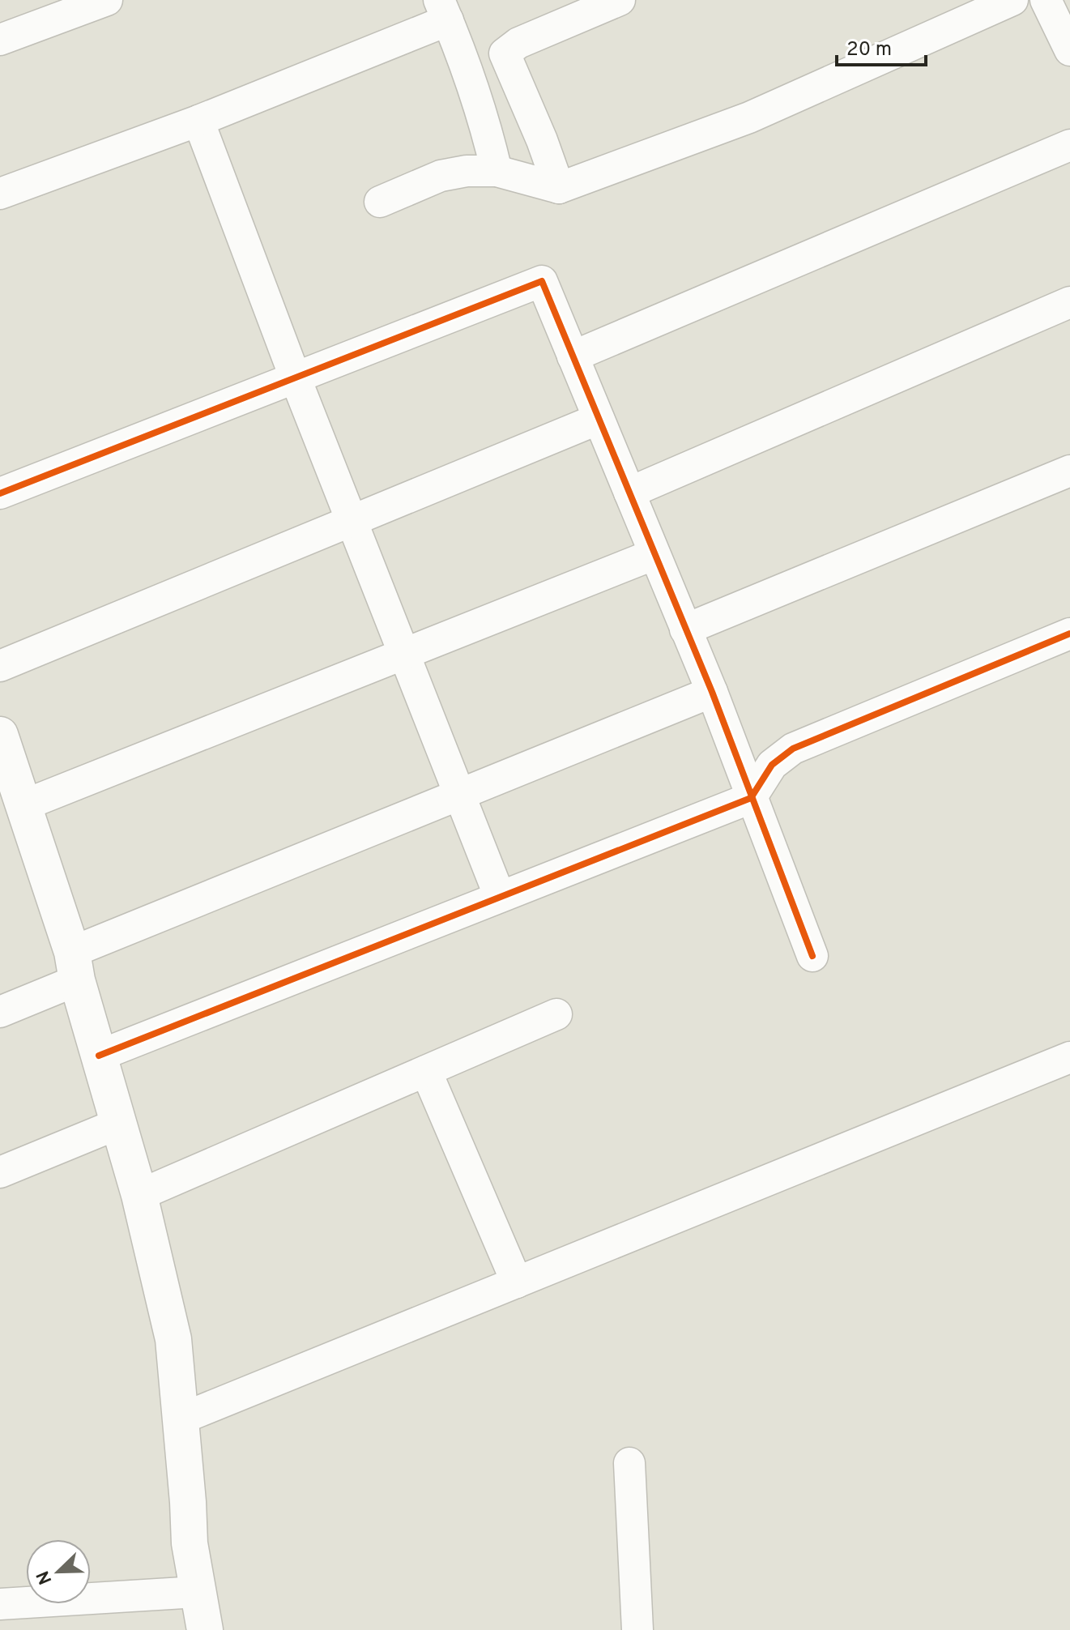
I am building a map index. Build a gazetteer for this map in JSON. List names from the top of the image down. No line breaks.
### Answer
{"scale_bar":"20 m","north":"bottom left"}
